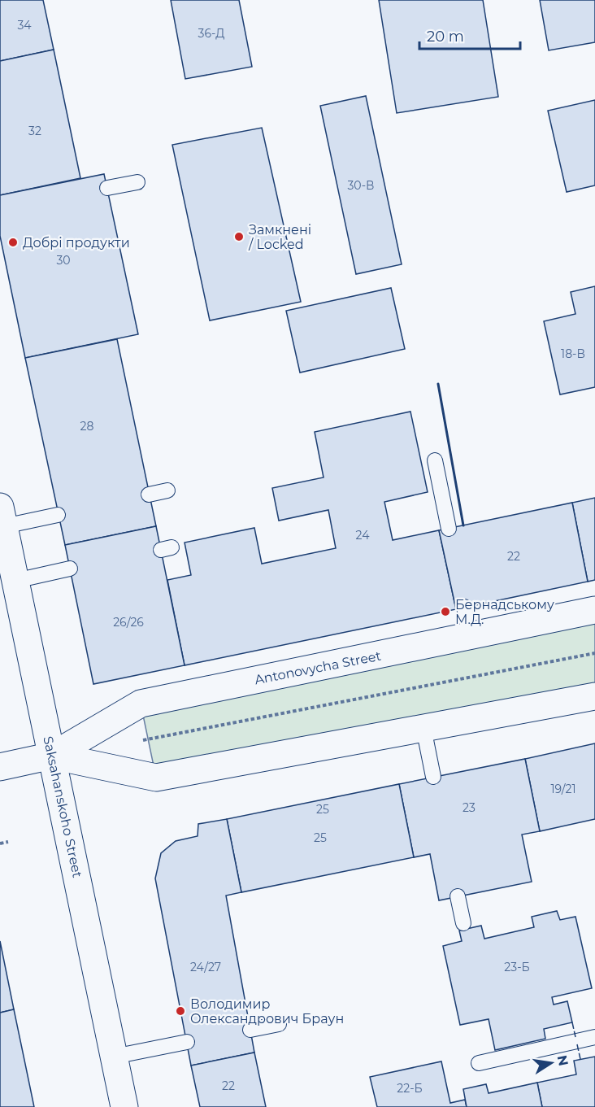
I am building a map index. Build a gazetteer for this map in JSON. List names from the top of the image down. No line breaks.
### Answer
{"streets":{"street":["Antonovycha Street","Saksahanskoho Street"]},"crossings":[["Antonovycha Street","Saksahanskoho Street"]],"places":["Замкнені / Locked","Добрі продукти","Бернадському М.Д.","Володимир Олександрович Браун"],"house_numbers":["34","36-Д","32","30-В","30","18-В","28","24","22","26/26","19/21","23","25","25","24/27","23-Б","22","22-Б"],"scale_bar":"20 m","north":"right"}
